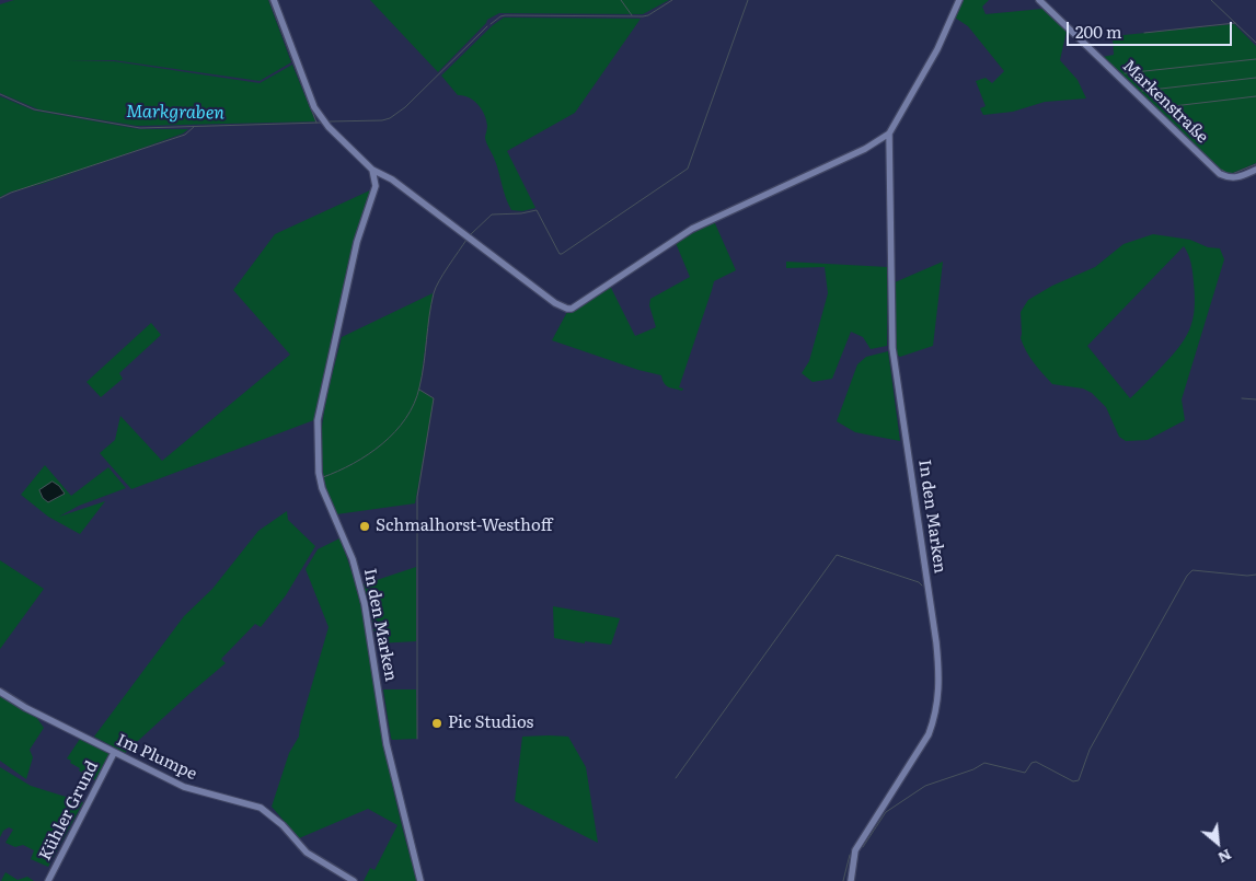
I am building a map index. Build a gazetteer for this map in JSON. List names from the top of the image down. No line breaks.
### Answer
{"streets":{"street":["Markenstraße","In den Marken","Im Plumpe","Kühler Grund"]},"crossings":[["Im Plumpe","Kühler Grund"]],"water":["Markgraben"],"places":["Schmalhorst-Westhoff","Pic Studios"],"scale_bar":"200 m","north":"bottom right"}
